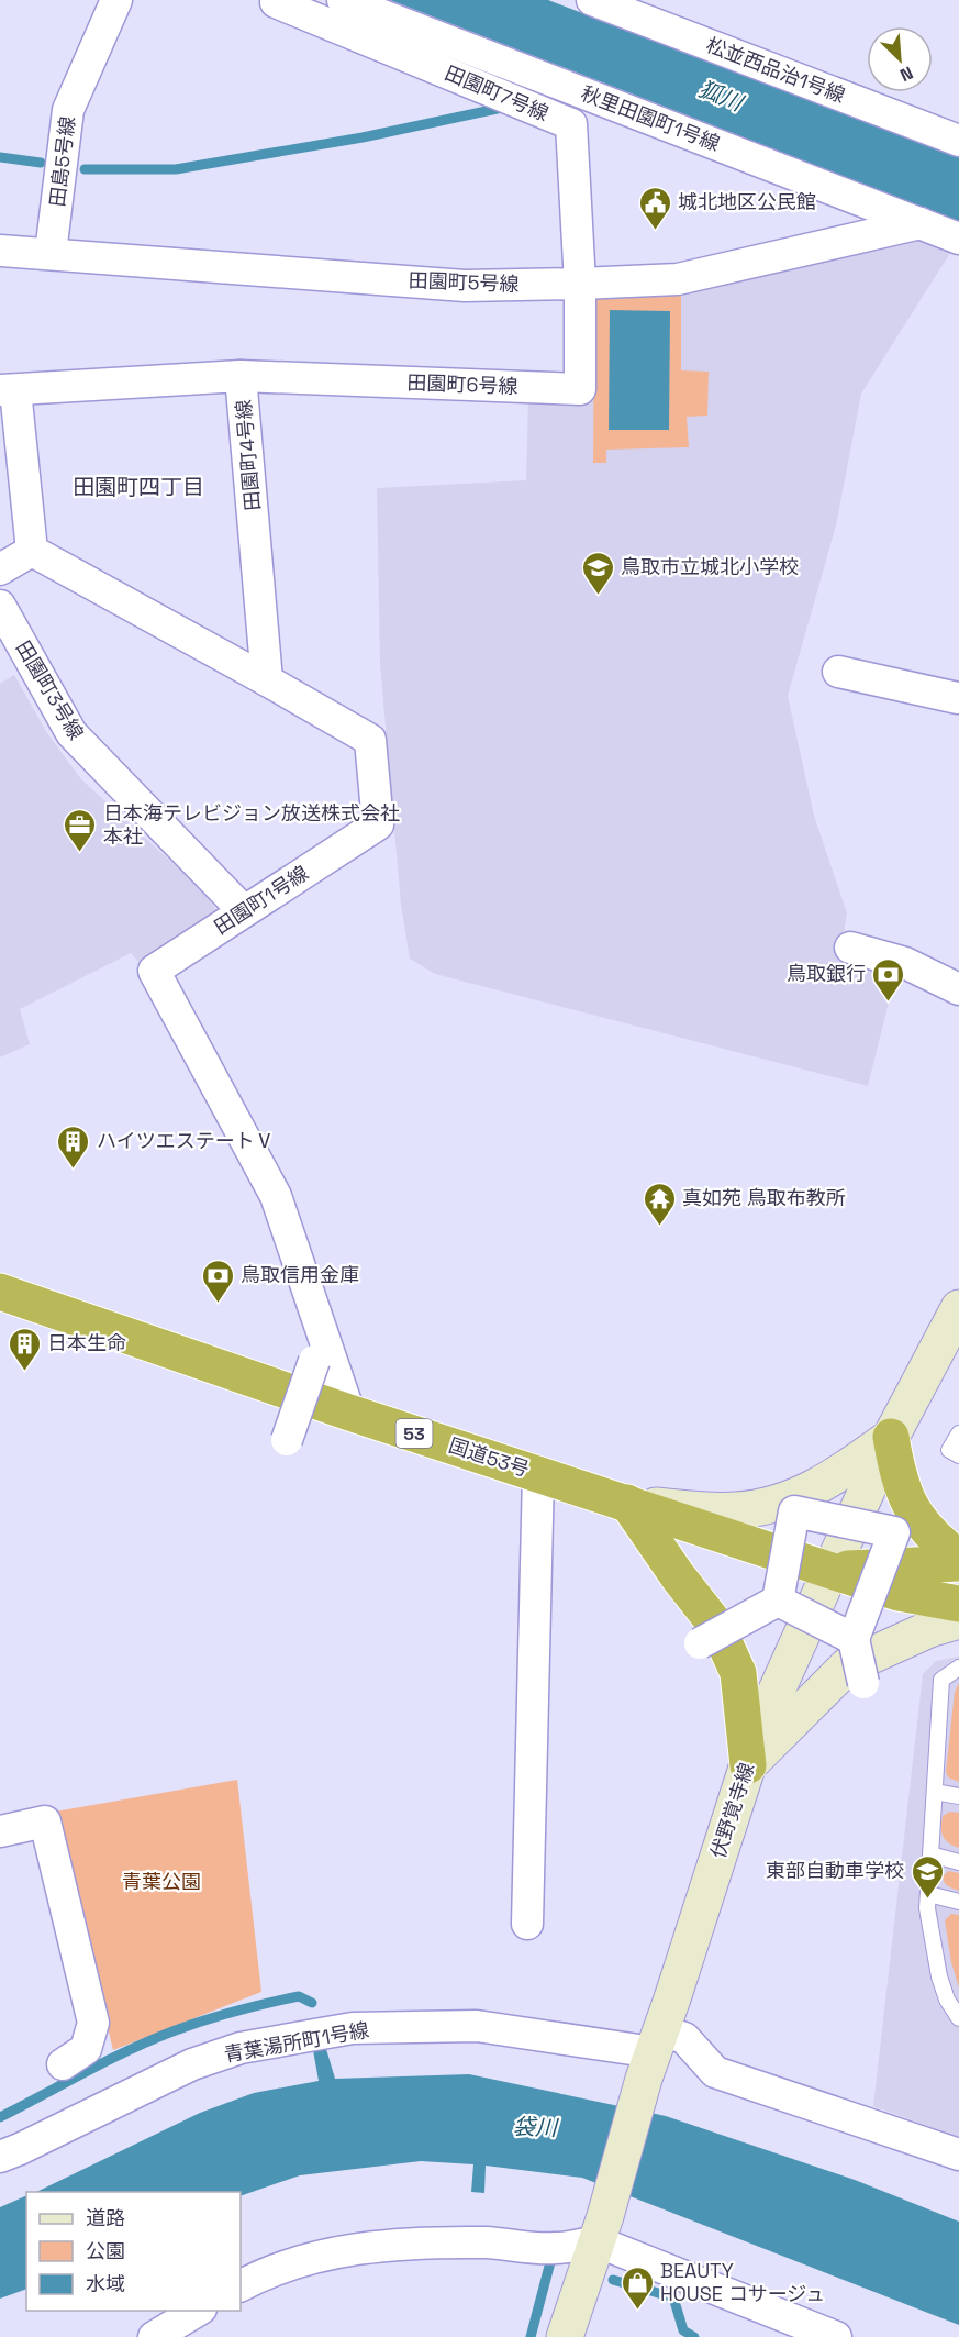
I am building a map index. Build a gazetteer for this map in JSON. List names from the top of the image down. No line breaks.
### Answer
{"streets":{"highway":["53","国道53号"],"main road":["伏野覚寺線"],"street":["松並西品治1号線","田園町7号線","秋里田園町1号線","田島5号線","田園町5号線","田園町6号線","田園町4号線","田園町3号線","田園町1号線","青葉湯所町1号線"]},"crossings":[["田園町7号線","田園町5号線"],["田園町7号線","田園町6号線"],["秋里田園町1号線","田園町5号線"],["田島5号線","田園町5号線"],["田園町5号線","田園町6号線"],["田園町6号線","田園町4号線"],["田園町4号線","田園町1号線"],["田園町3号線","田園町1号線"],["田園町1号線","国道53号"],["国道53号","伏野覚寺線"],["伏野覚寺線","青葉湯所町1号線"]],"districts":["田園町四丁目"],"water":["狐川","袋川"],"parks":["青葉公園"],"places":{"public building":["城北地区公民館"],"school or university":["鳥取市立城北小学校","東部自動車学校"],"office":["日本海テレビジョン放送株式会社 本社"],"bank":["鳥取銀行","鳥取信用金庫"],"building":["ハイツエステートⅤ","日本生命"],"temple":["真如苑 鳥取布教所"],"shop":["BEAUTY HOUSE コサージュ"]},"legend":["道路","公園","水域"],"north":"bottom right"}
